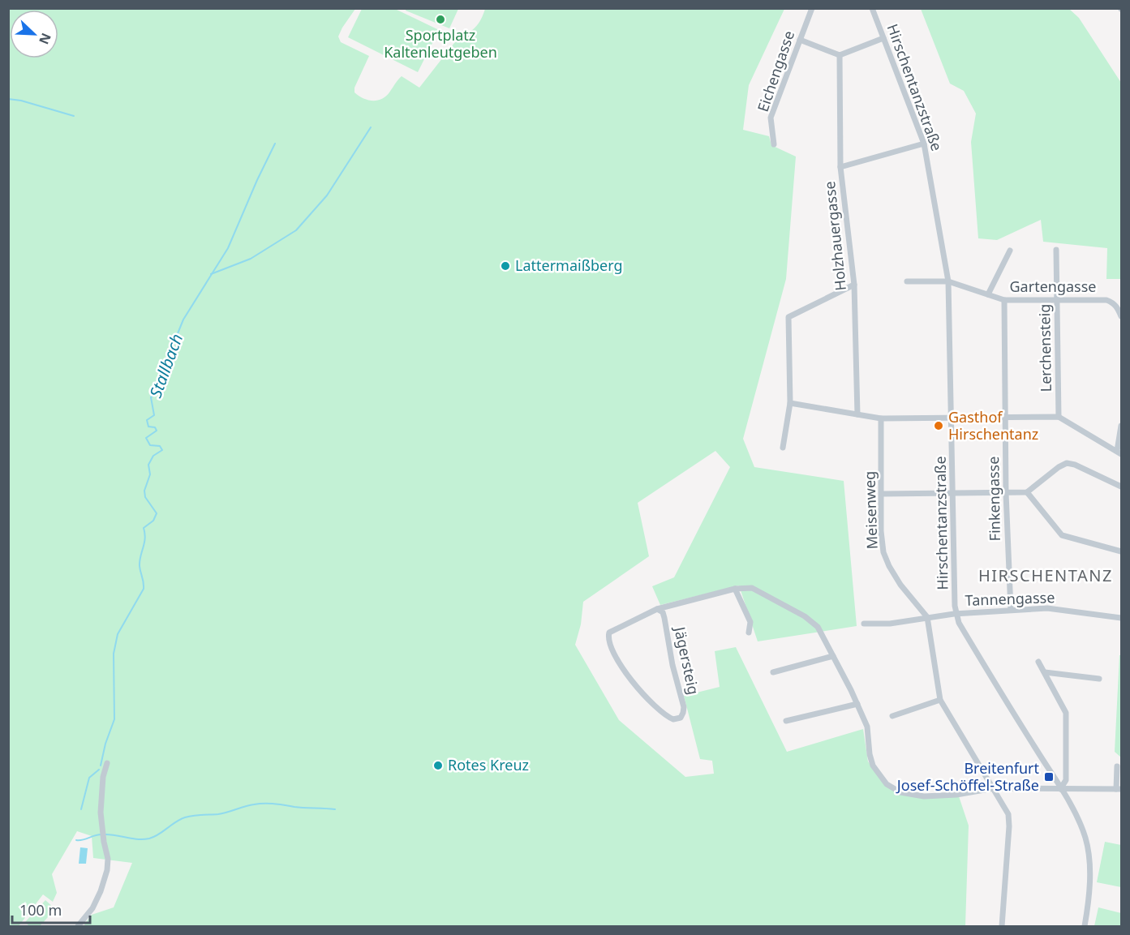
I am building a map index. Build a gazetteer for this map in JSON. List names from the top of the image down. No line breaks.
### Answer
{"streets":{"street":["Eichengasse","Hirschentanzstraße","Holzhauergasse","Gartengasse","Lerchensteig","Finkengasse","Meisenweg","Tannengasse","Jägersteig"]},"crossings":[["Hirschentanzstraße","Gartengasse"],["Hirschentanzstraße","Tannengasse"],["Gartengasse","Lerchensteig"],["Gartengasse","Finkengasse"],["Finkengasse","Tannengasse"]],"districts":["HIRSCHENTANZ"],"water":["Stallbach"],"places":{"other":["Sportplatz Kaltenleutgeben","Lattermaißberg","Gasthof Hirschentanz","Rotes Kreuz"],"transit":["Breitenfurt Josef-Schöffel-Straße"]},"scale_bar":"100 m","north":"bottom right"}
